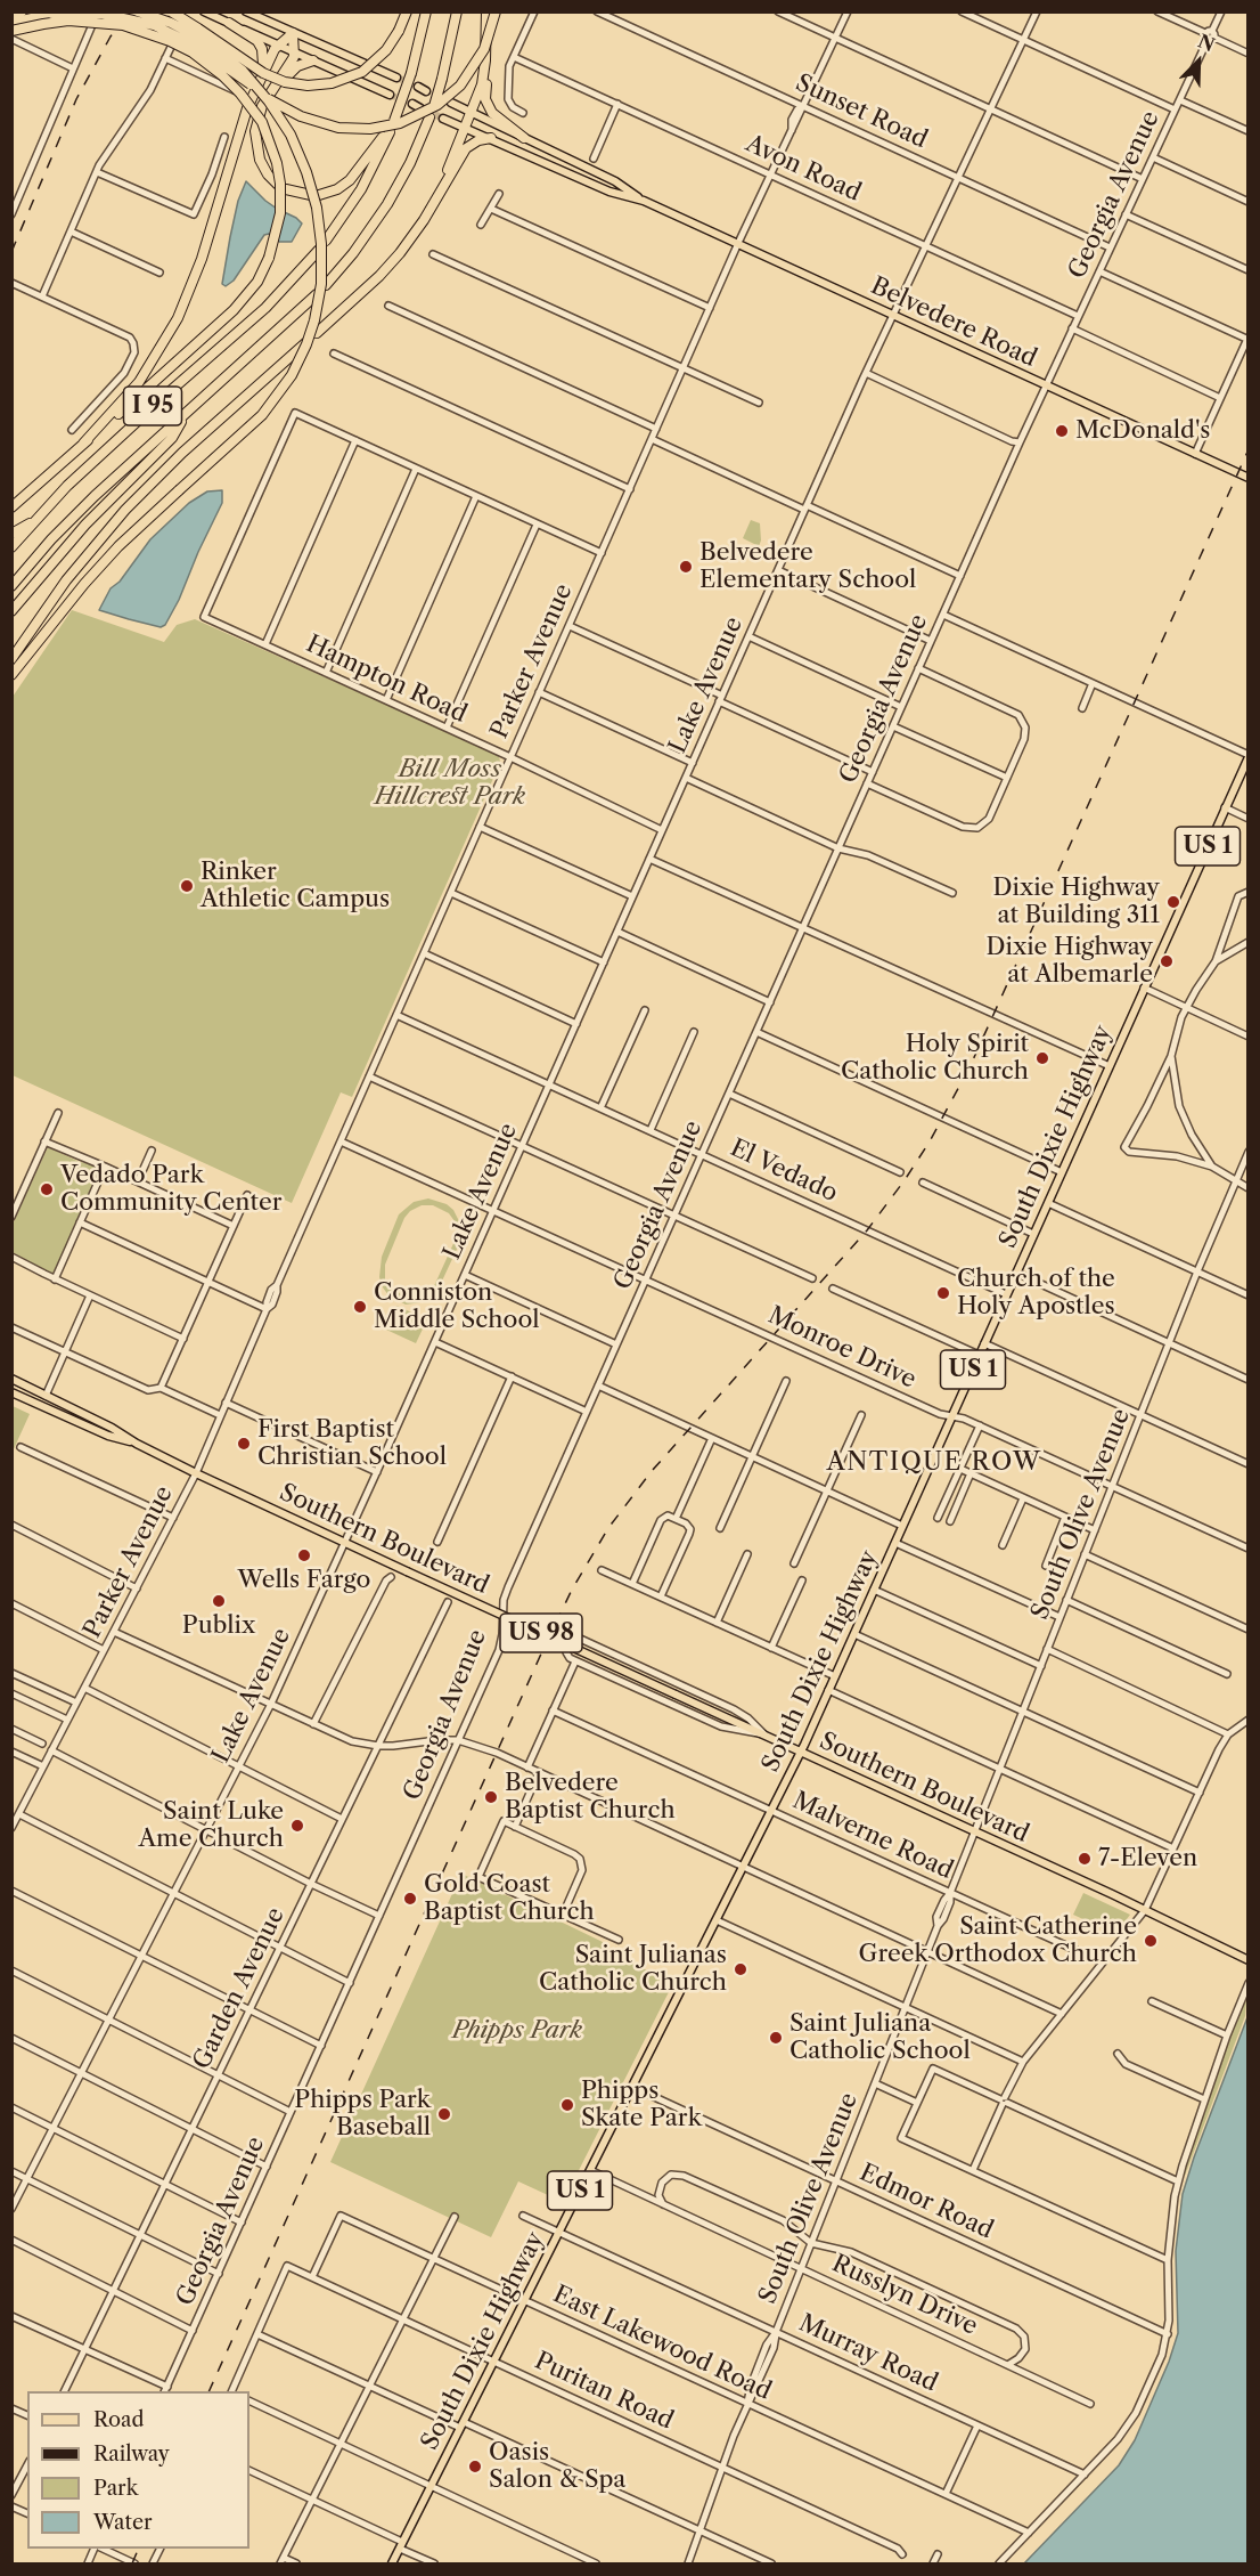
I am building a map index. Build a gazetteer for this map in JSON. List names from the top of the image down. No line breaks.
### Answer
{"streets":{"highway":["I 95"],"main road":["Belvedere Road","US 1","South Dixie Highway","Southern Boulevard","US 98"],"street":["Sunset Road","Avon Road","Georgia Avenue","Parker Avenue","Hampton Road","Lake Avenue","El Vedado","Monroe Drive","South Olive Avenue","Malverne Road","Garden Avenue","Edmor Road","Russlyn Drive","East Lakewood Road","Murray Road","Puritan Road"]},"crossings":[["Sunset Road","Georgia Avenue"],["Sunset Road","Parker Avenue"],["Sunset Road","Lake Avenue"],["Avon Road","Georgia Avenue"],["Avon Road","Parker Avenue"],["Avon Road","Lake Avenue"],["Georgia Avenue","Belvedere Road"],["Georgia Avenue","El Vedado"],["Georgia Avenue","Monroe Drive"],["Belvedere Road","Parker Avenue"],["Belvedere Road","Lake Avenue"],["Parker Avenue","Hampton Road"],["Parker Avenue","El Vedado"],["Parker Avenue","Monroe Drive"],["Parker Avenue","Southern Boulevard"],["Hampton Road","Lake Avenue"],["Lake Avenue","El Vedado"],["Lake Avenue","Monroe Drive"],["Lake Avenue","Southern Boulevard"],["South Dixie Highway","El Vedado"],["South Dixie Highway","Monroe Drive"],["South Dixie Highway","Southern Boulevard"],["South Dixie Highway","Malverne Road"],["South Dixie Highway","Edmor Road"],["South Dixie Highway","Russlyn Drive"],["South Dixie Highway","East Lakewood Road"],["South Dixie Highway","Murray Road"],["South Dixie Highway","Puritan Road"],["Monroe Drive","South Olive Avenue"],["South Olive Avenue","Southern Boulevard"],["South Olive Avenue","Malverne Road"],["South Olive Avenue","Edmor Road"],["South Olive Avenue","Russlyn Drive"],["South Olive Avenue","East Lakewood Road"],["South Olive Avenue","Murray Road"],["South Olive Avenue","Puritan Road"],["East Lakewood Road","Puritan Road"]],"districts":["ANTIQUE ROW"],"parks":["Bill Moss Hillcrest Park","Phipps Park"],"places":["McDonald's","Belvedere Elementary School","Rinker Athletic Campus","Dixie Highway at Building 311","Dixie Highway at Albemarle","Holy Spirit Catholic Church","Vedado Park Community Center","Church of the Holy Apostles","Conniston Middle School","First Baptist Christian School","Wells Fargo","Publix","Belvedere Baptist Church","Saint Luke Ame Church","7-Eleven","Gold Coast Baptist Church","Saint Catherine Greek Orthodox Church","Saint Julianas Catholic Church","Saint Juliana Catholic School","Phipps Skate Park","Phipps Park Baseball","Oasis Salon & Spa"],"legend":["Road","Railway","Park","Water"],"north":"top right"}
